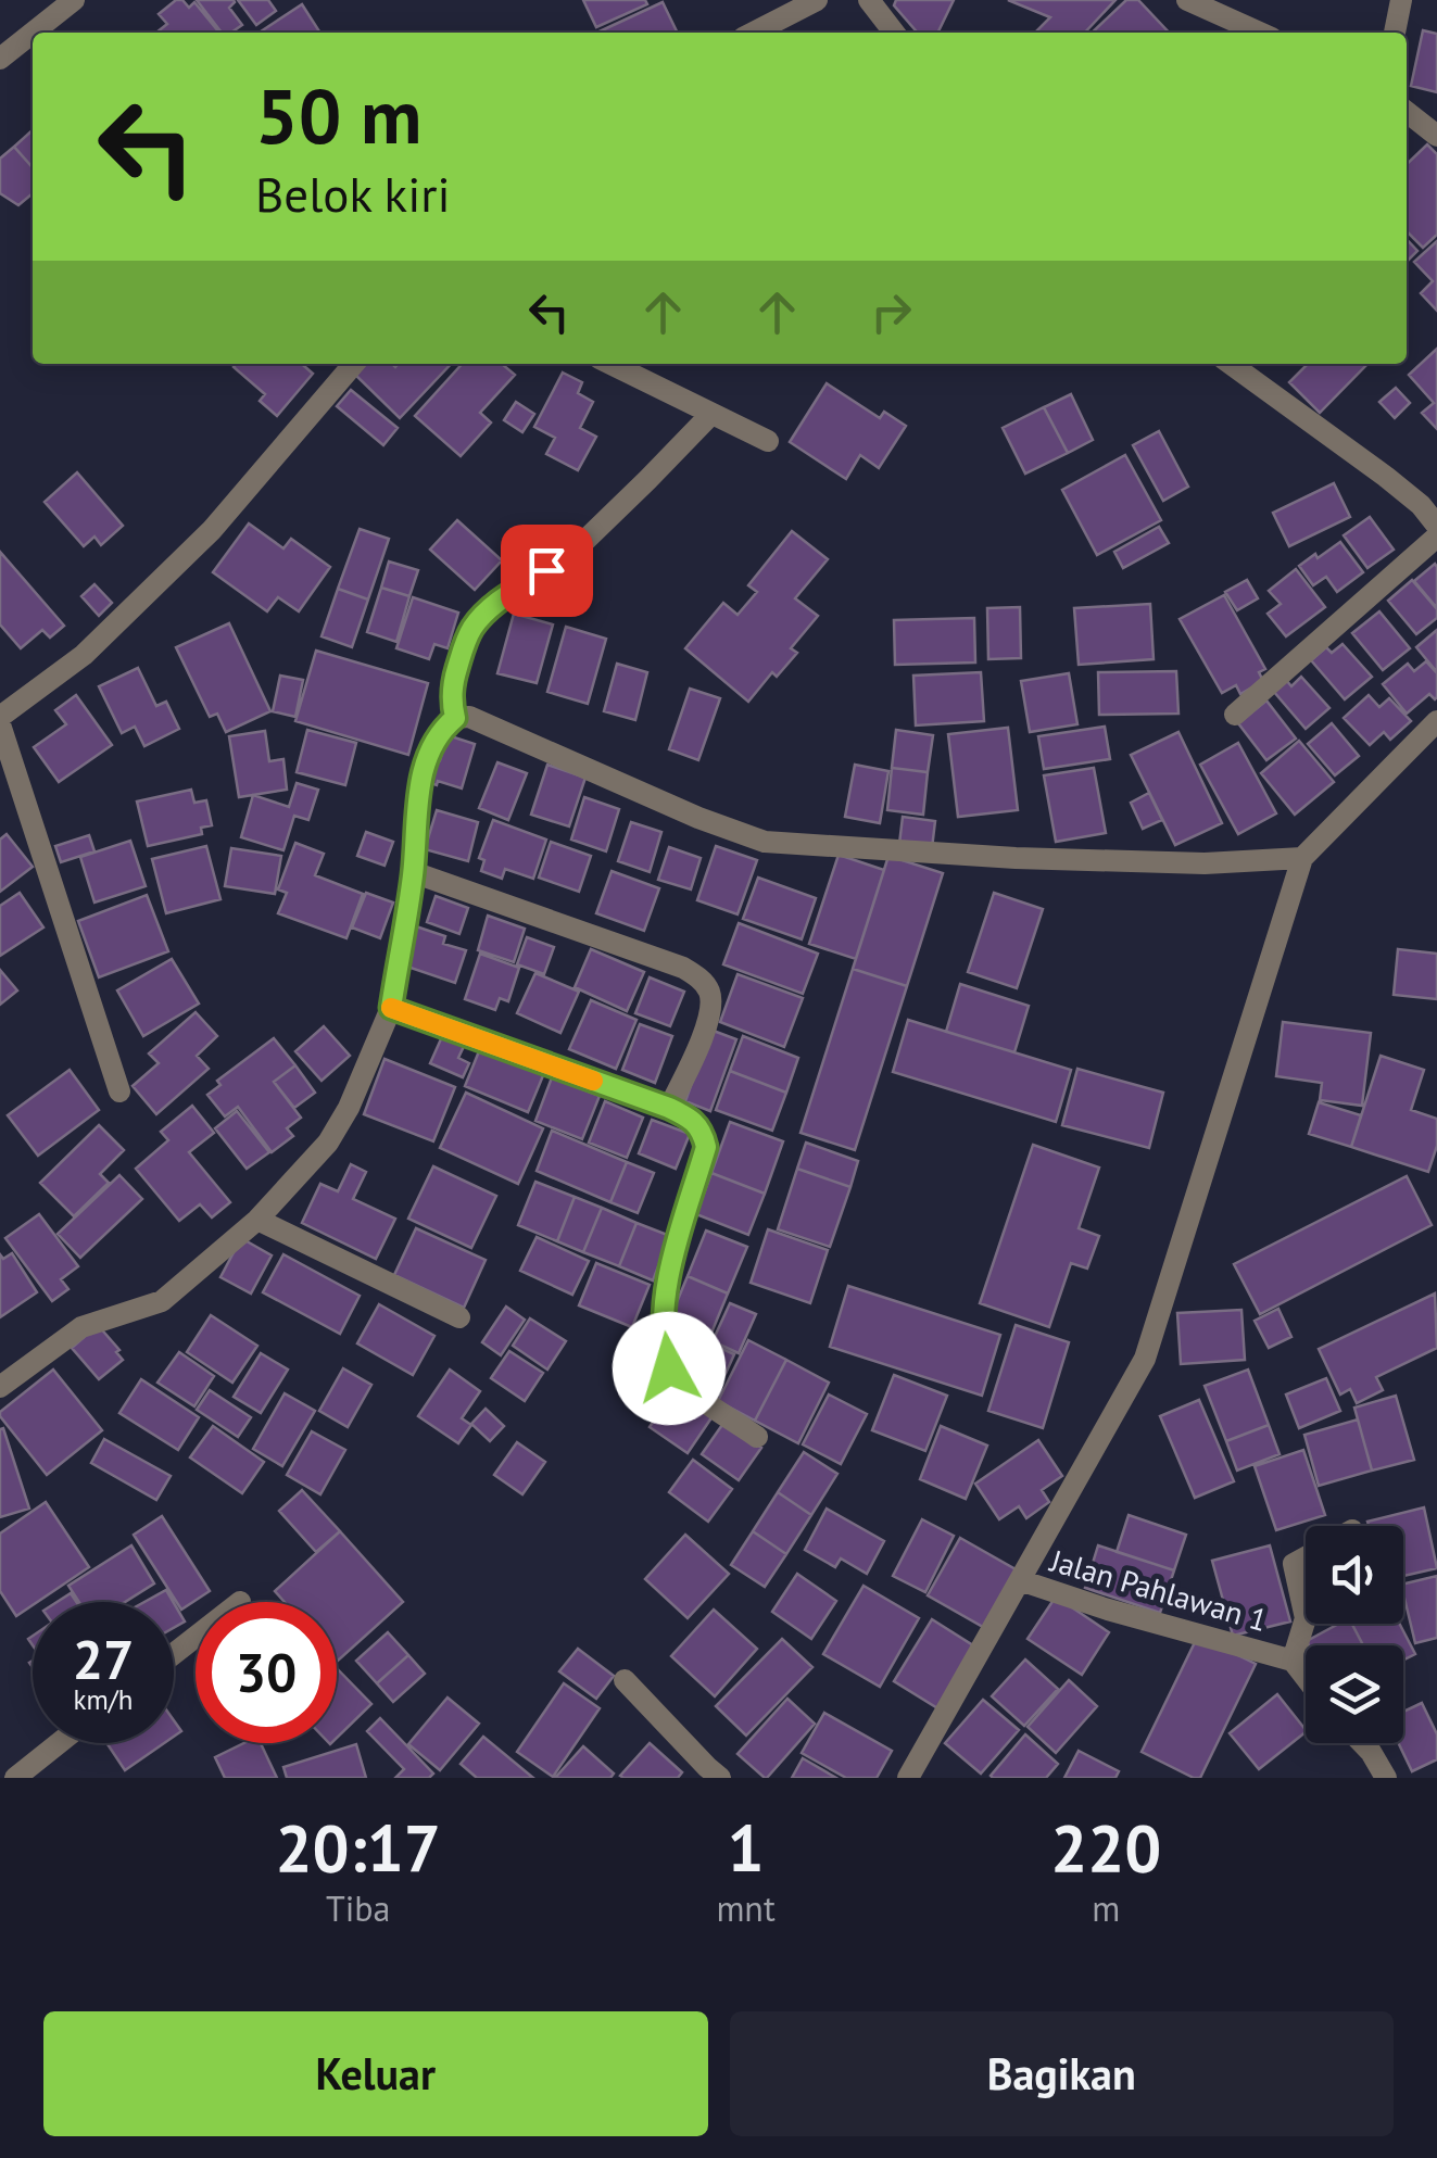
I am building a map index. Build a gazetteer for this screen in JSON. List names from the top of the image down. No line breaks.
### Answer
{"streets":{"street":["Jalan Pahlawan 1"]},"page":{"turn":["50 m","Belok kiri"],"speed":"27 km/h","limit":"30","eta":["20:17","Tiba","1","mnt","220","m"],"buttons":["Keluar","Bagikan"]}}
